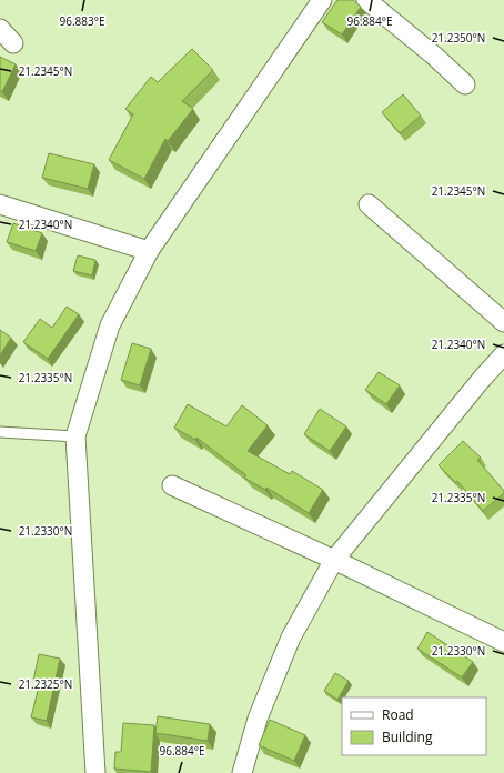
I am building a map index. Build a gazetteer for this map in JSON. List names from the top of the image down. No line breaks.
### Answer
{"legend":["Road","Building"],"coordinates":["96.883°E","96.884°E","21.2350°N","21.2345°N","21.2340°N","21.2335°N","21.2330°N","21.2325°N"]}
